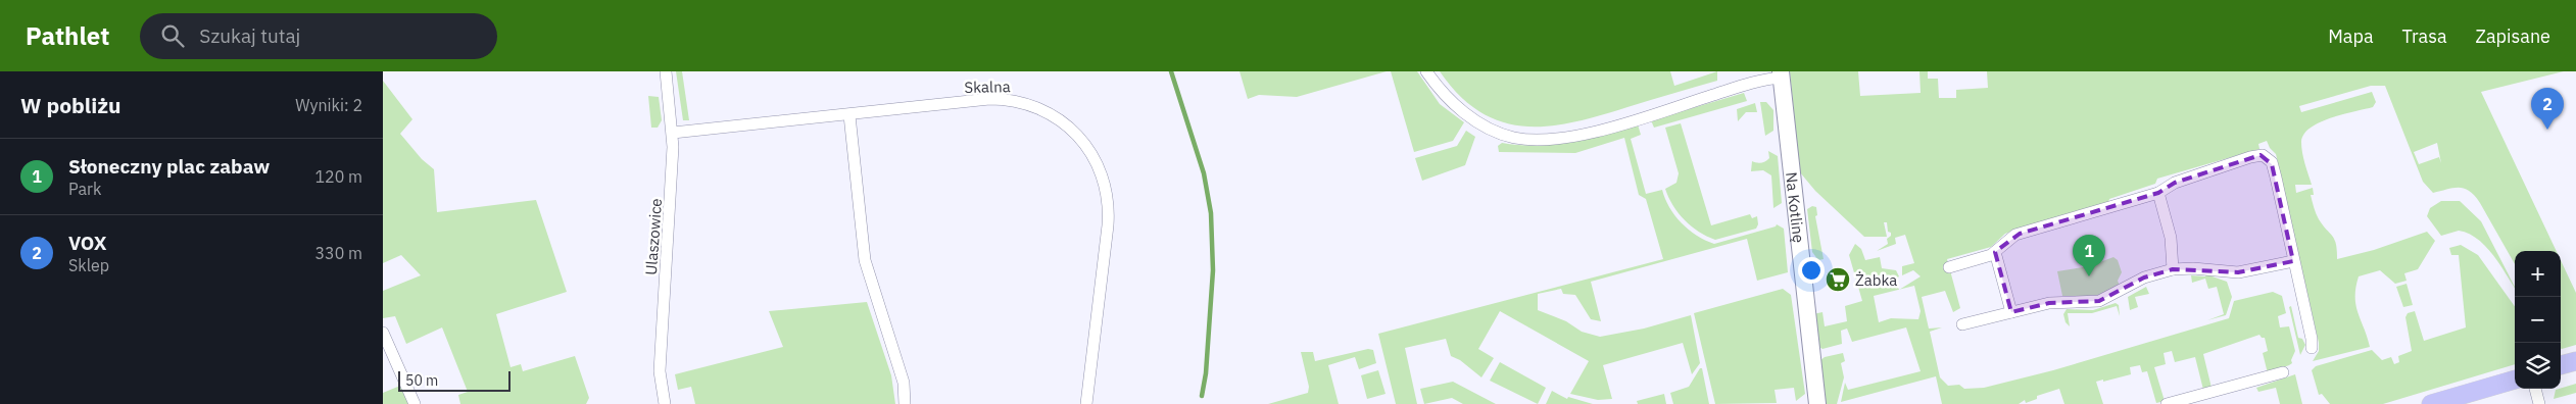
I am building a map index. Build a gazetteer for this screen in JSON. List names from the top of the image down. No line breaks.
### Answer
{"streets":{"street":["Skalna","Na Kotlinę","Ulaszowice"]},"crossings":[["Skalna","Ulaszowice"]],"places":{"supermarket":["Żabka"]},"scale_bar":"50 m","page":{"header":"Pathlet","search":"Szukaj tutaj","nav":["Mapa","Trasa","Zapisane"],"heading":["W pobliżu","Wyniki: 2"],"pins":["2","1"],"list":[{"mark":"1","name":"Słoneczny plac zabaw","note":"Park","value":"120 m"},{"mark":"2","name":"VOX","note":"Sklep","value":"330 m"}],"map_buttons":["+","−"],"scale":"50 m"}}
